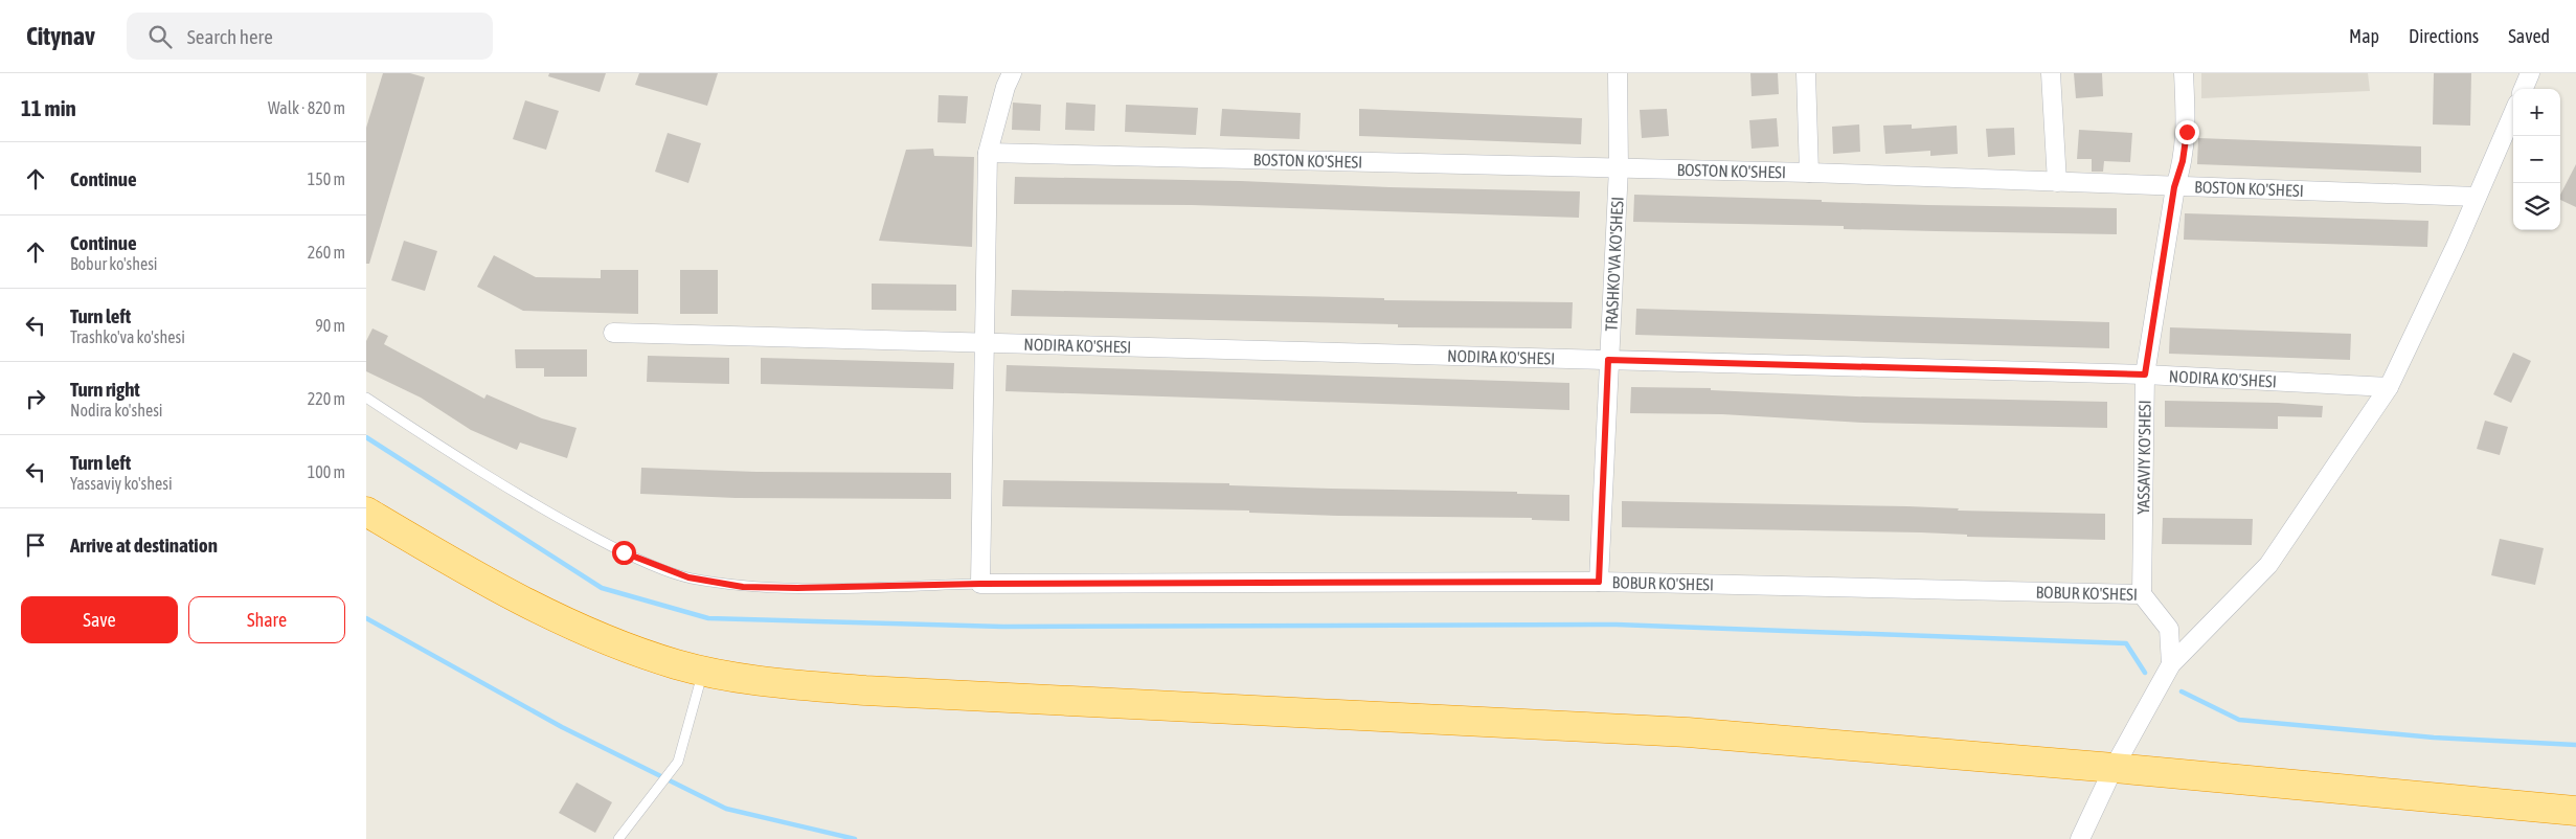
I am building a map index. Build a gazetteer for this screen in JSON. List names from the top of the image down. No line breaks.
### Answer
{"streets":{"street":["BOSTON KO'SHESI","TRASHKO'VA KO'SHESI","NODIRA KO'SHESI","YASSAVIY KO'SHESI","BOBUR KO'SHESI"]},"crossings":[["BOSTON KO'SHESI","TRASHKO'VA KO'SHESI"],["BOSTON KO'SHESI","YASSAVIY KO'SHESI"],["TRASHKO'VA KO'SHESI","NODIRA KO'SHESI"],["TRASHKO'VA KO'SHESI","BOBUR KO'SHESI"],["NODIRA KO'SHESI","YASSAVIY KO'SHESI"],["YASSAVIY KO'SHESI","BOBUR KO'SHESI"]],"page":{"header":"Citynav","search":"Search here","nav":["Map","Directions","Saved"],"heading":["11 min","Walk · 820 m"],"map_buttons":["+","−"],"list":[["Continue","150 m"],["Continue","Bobur ko'shesi","260 m"],["Turn left","Trashko'va ko'shesi","90 m"],["Turn right","Nodira ko'shesi","220 m"],["Turn left","Yassaviy ko'shesi","100 m"],"Arrive at destination"],"buttons":["Save","Share"]}}
